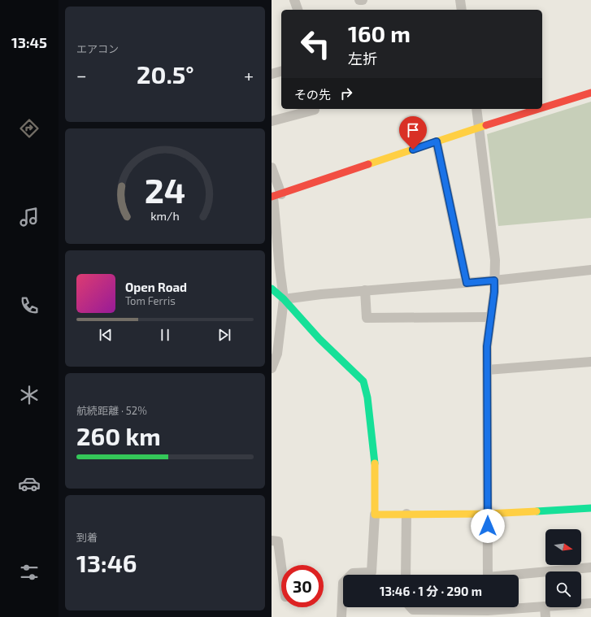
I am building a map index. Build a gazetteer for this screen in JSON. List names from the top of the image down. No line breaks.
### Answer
{"north":"right","page":{"tabs":"13:45","tile":["エアコン",["航続距離 · 52%","260 km"],["到着","13:46"]],"turn":["160 m","左折"],"heat":["−","20.5°","+"],"then":"その先","song":["Open Road","Tom Ferris"],"limit":"30","trip":"13:46 · 1 分 · 290 m","gauge":["24","km/h"]}}
